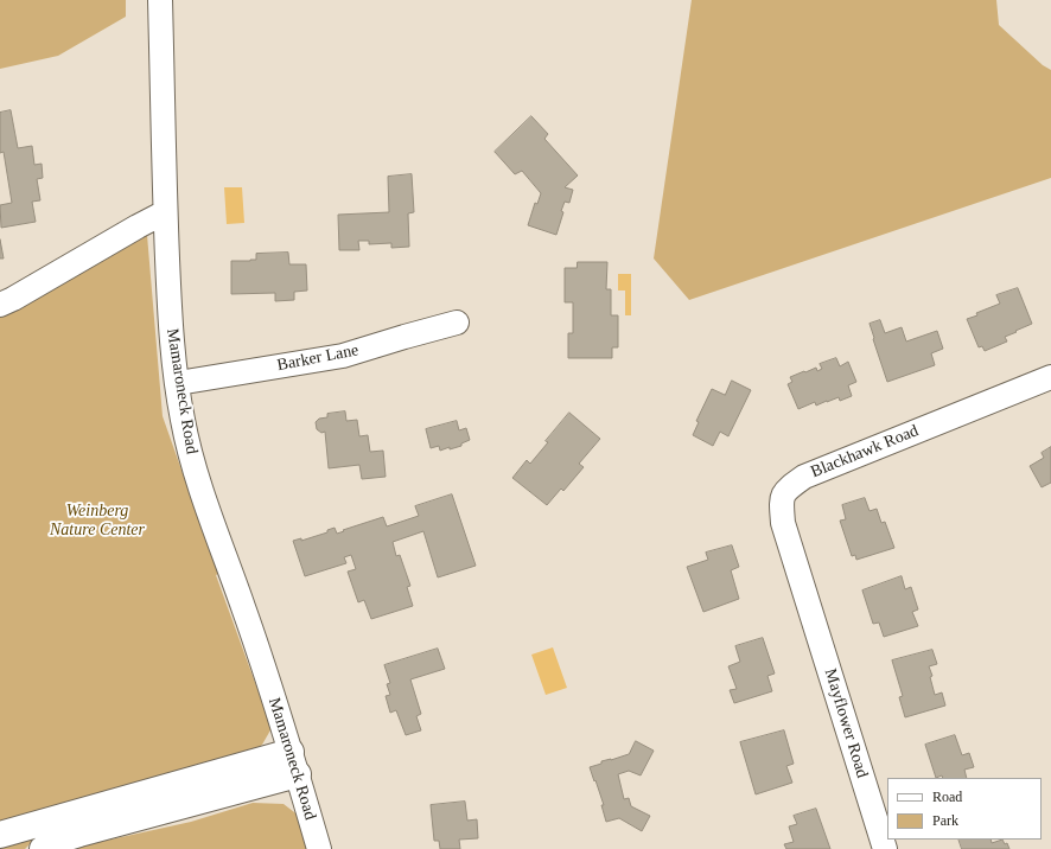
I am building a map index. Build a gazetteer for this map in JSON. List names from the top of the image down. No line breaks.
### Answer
{"streets":{"street":["Barker Lane","Mamaroneck Road","Blackhawk Road","Mayflower Road"]},"crossings":[["Barker Lane","Mamaroneck Road"],["Blackhawk Road","Mayflower Road"]],"parks":["Weinberg Nature Center"],"legend":["Road","Park"]}
